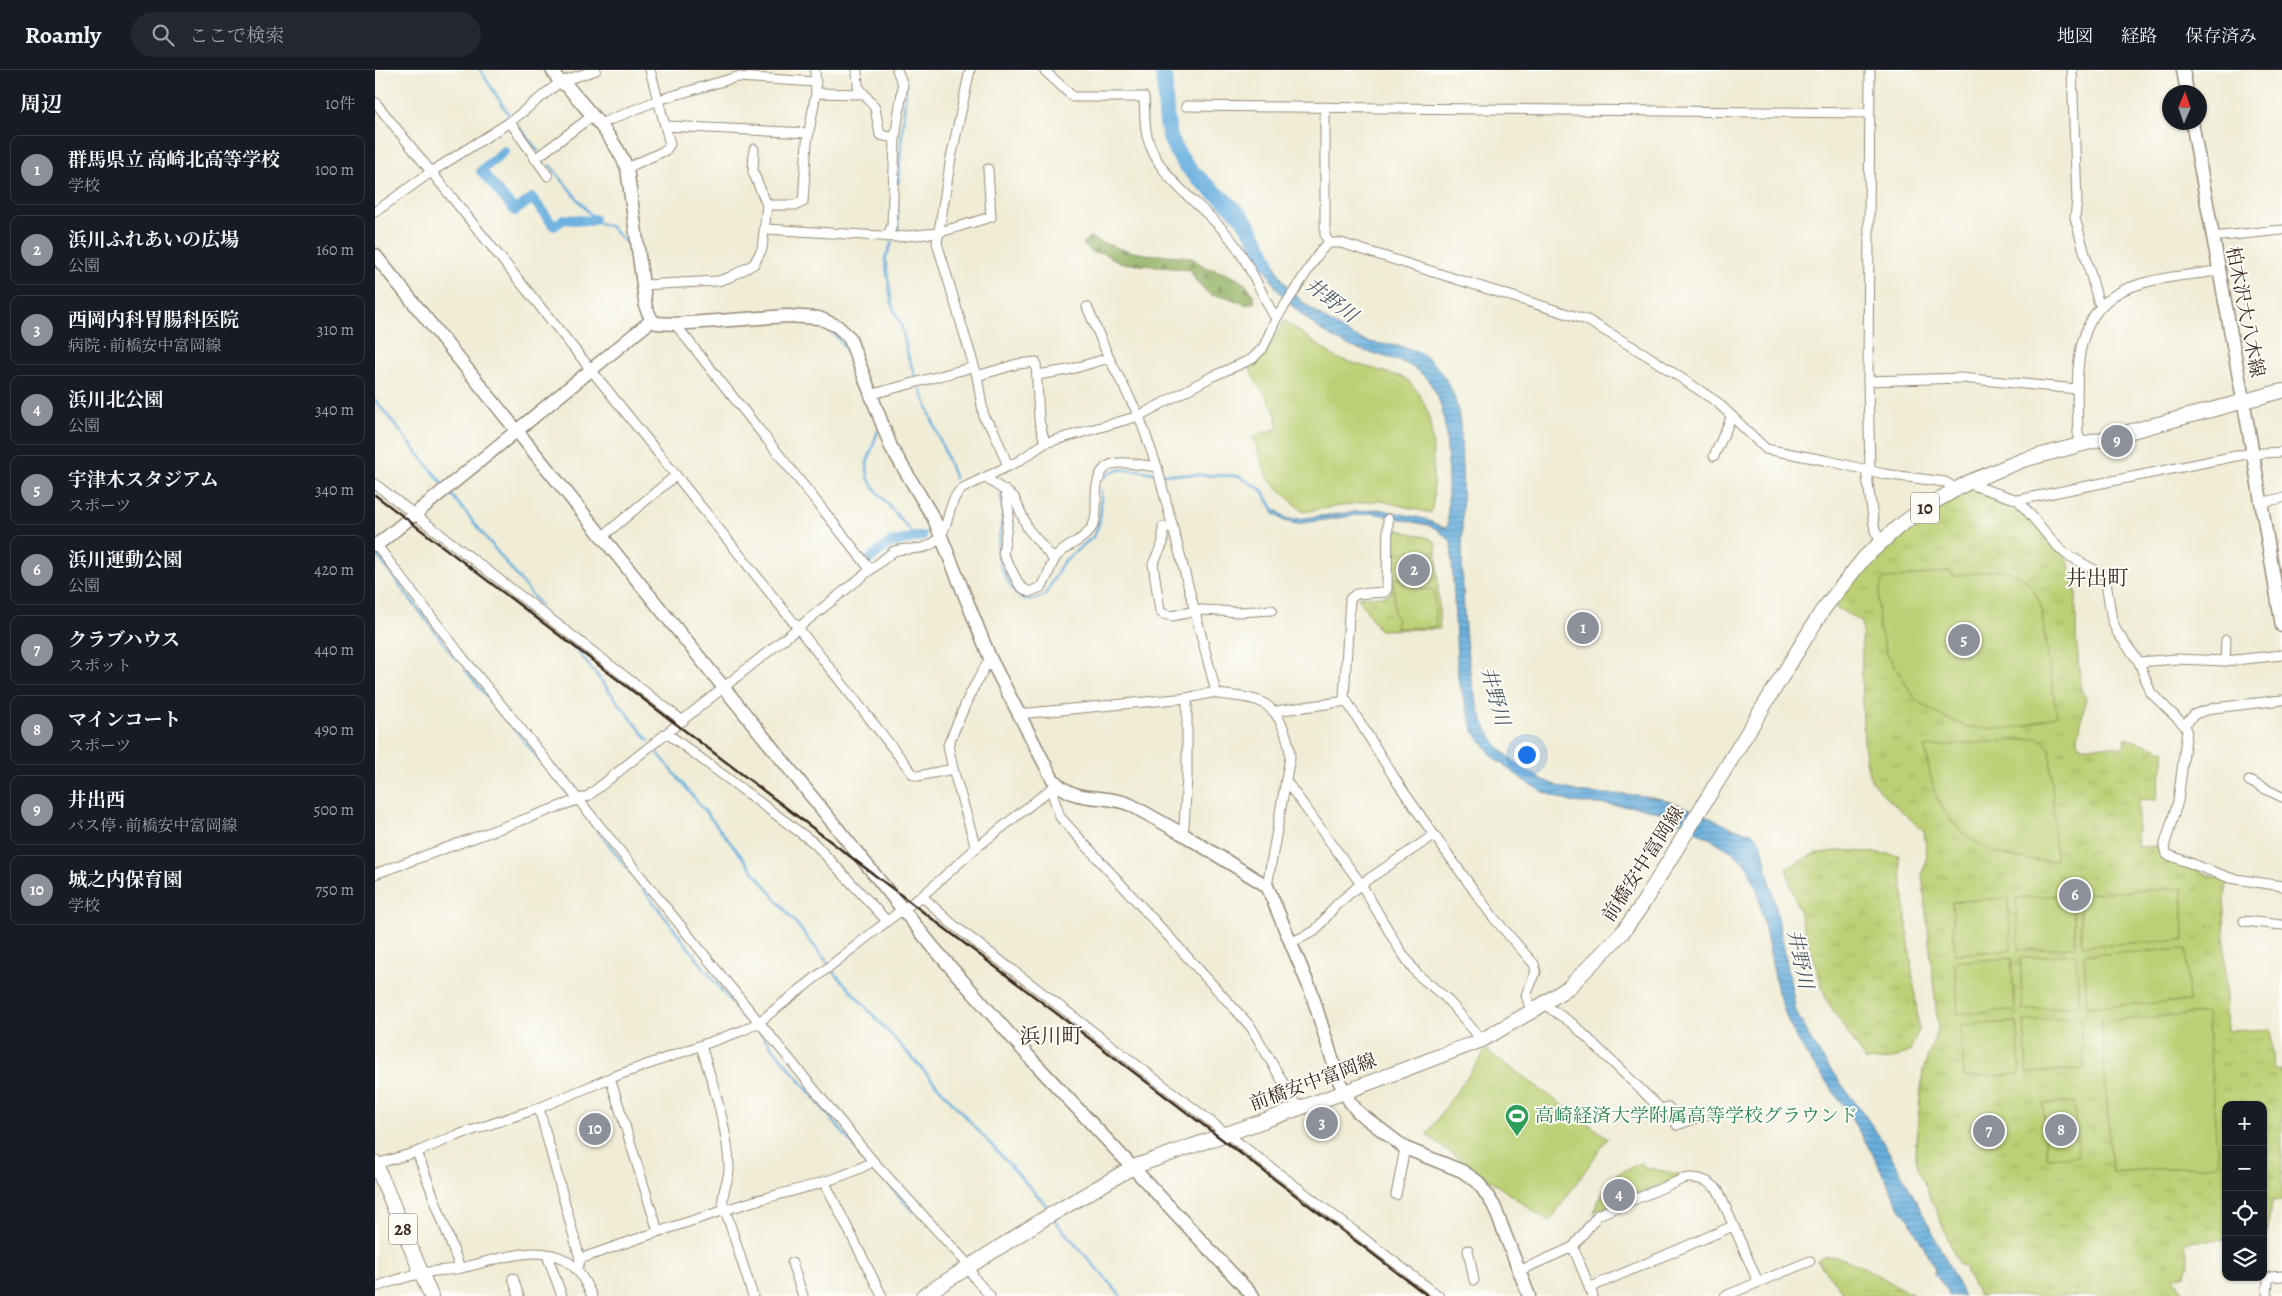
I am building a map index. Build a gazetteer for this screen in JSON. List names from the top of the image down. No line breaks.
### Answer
{"streets":{"main road":["10","前橋安中富岡線","28"],"street":["柏木沢大八木線"]},"crossings":[["柏木沢大八木線","前橋安中富岡線"]],"districts":["井出町","浜川町"],"water":["井野川"],"places":{"sports":["高崎経済大学附属高等学校グラウンド"]},"north":"top","page":{"header":"Roamly","search":"ここで検索","nav":["地図","経路","保存済み"],"heading":["周辺","10件"],"list":[{"mark":"1","name":"群馬県立 高崎北高等学校","note":"学校","value":"100 m"},{"mark":"2","name":"浜川ふれあいの広場","note":"公園","value":"160 m"},{"mark":"3","name":"西岡内科胃腸科医院","note":"病院 · 前橋安中富岡線","value":"310 m"},{"mark":"4","name":"浜川北公園","note":"公園","value":"340 m"},{"mark":"5","name":"宇津木スタジアム","note":"スポーツ","value":"340 m"},{"mark":"6","name":"浜川運動公園","note":"公園","value":"420 m"},{"mark":"7","name":"クラブハウス","note":"スポット","value":"440 m"},{"mark":"8","name":"マインコート","note":"スポーツ","value":"490 m"},{"mark":"9","name":"井出西","note":"バス停 · 前橋安中富岡線","value":"500 m"},{"mark":"10","name":"城之内保育園","note":"学校","value":"750 m"}],"pins":["9","2","1","5","6","3","10","8","7","4"],"map_buttons":["+","−"]}}
